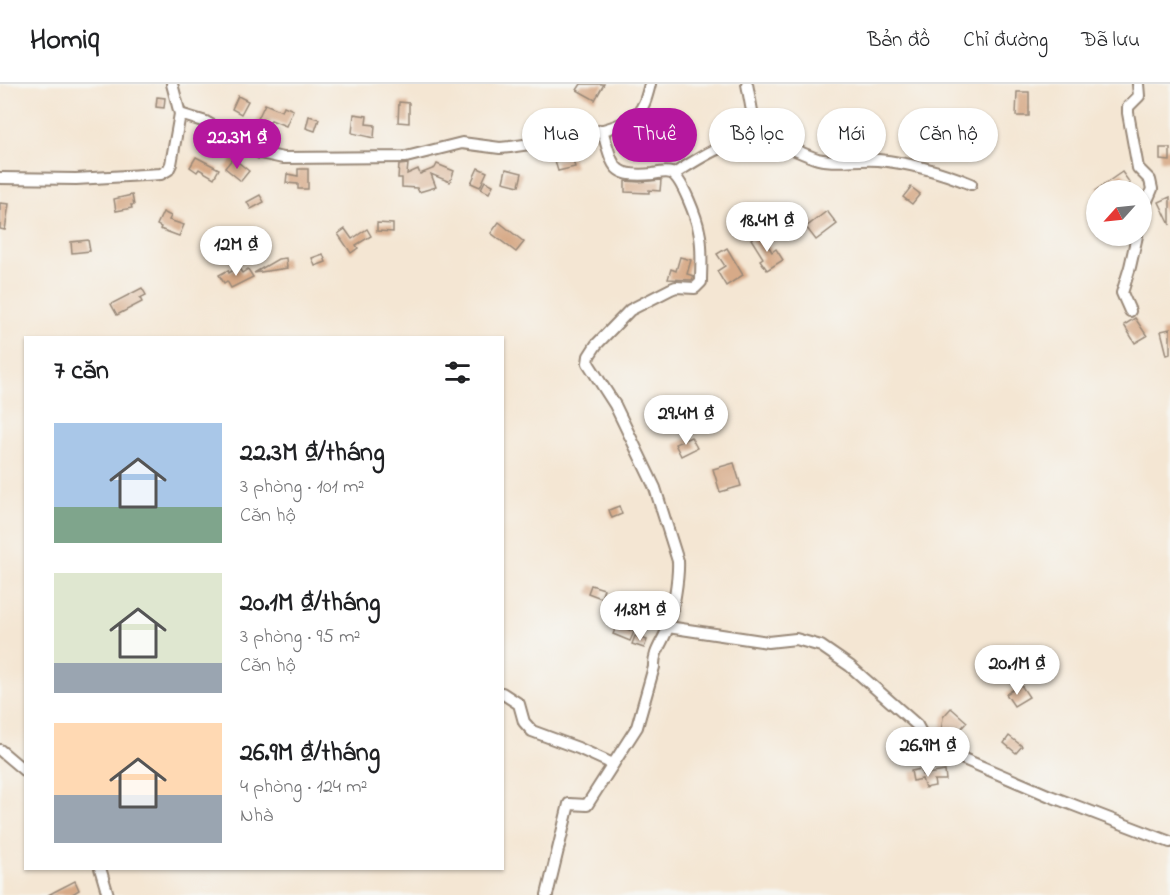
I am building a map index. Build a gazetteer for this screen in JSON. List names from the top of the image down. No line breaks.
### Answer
{"north":"bottom left","page":{"header":"Homiq","nav":["Bản đồ","Chỉ đường","Đã lưu"],"chip":["Mua","Thuê","Bộ lọc","Mới","Căn hộ"],"price":["22.3M ₫","18.4M ₫","12M ₫","29.4M ₫","11.8M ₫","20.1M ₫","26.9M ₫"],"heading":"7 căn","list":[{"name":"22.3M ₫/tháng","note":"3 phòng · 101 m² · Căn hộ"},{"name":"20.1M ₫/tháng","note":"3 phòng · 95 m² · Căn hộ"},{"name":"26.9M ₫/tháng","note":"4 phòng · 124 m² · Nhà"}]}}
